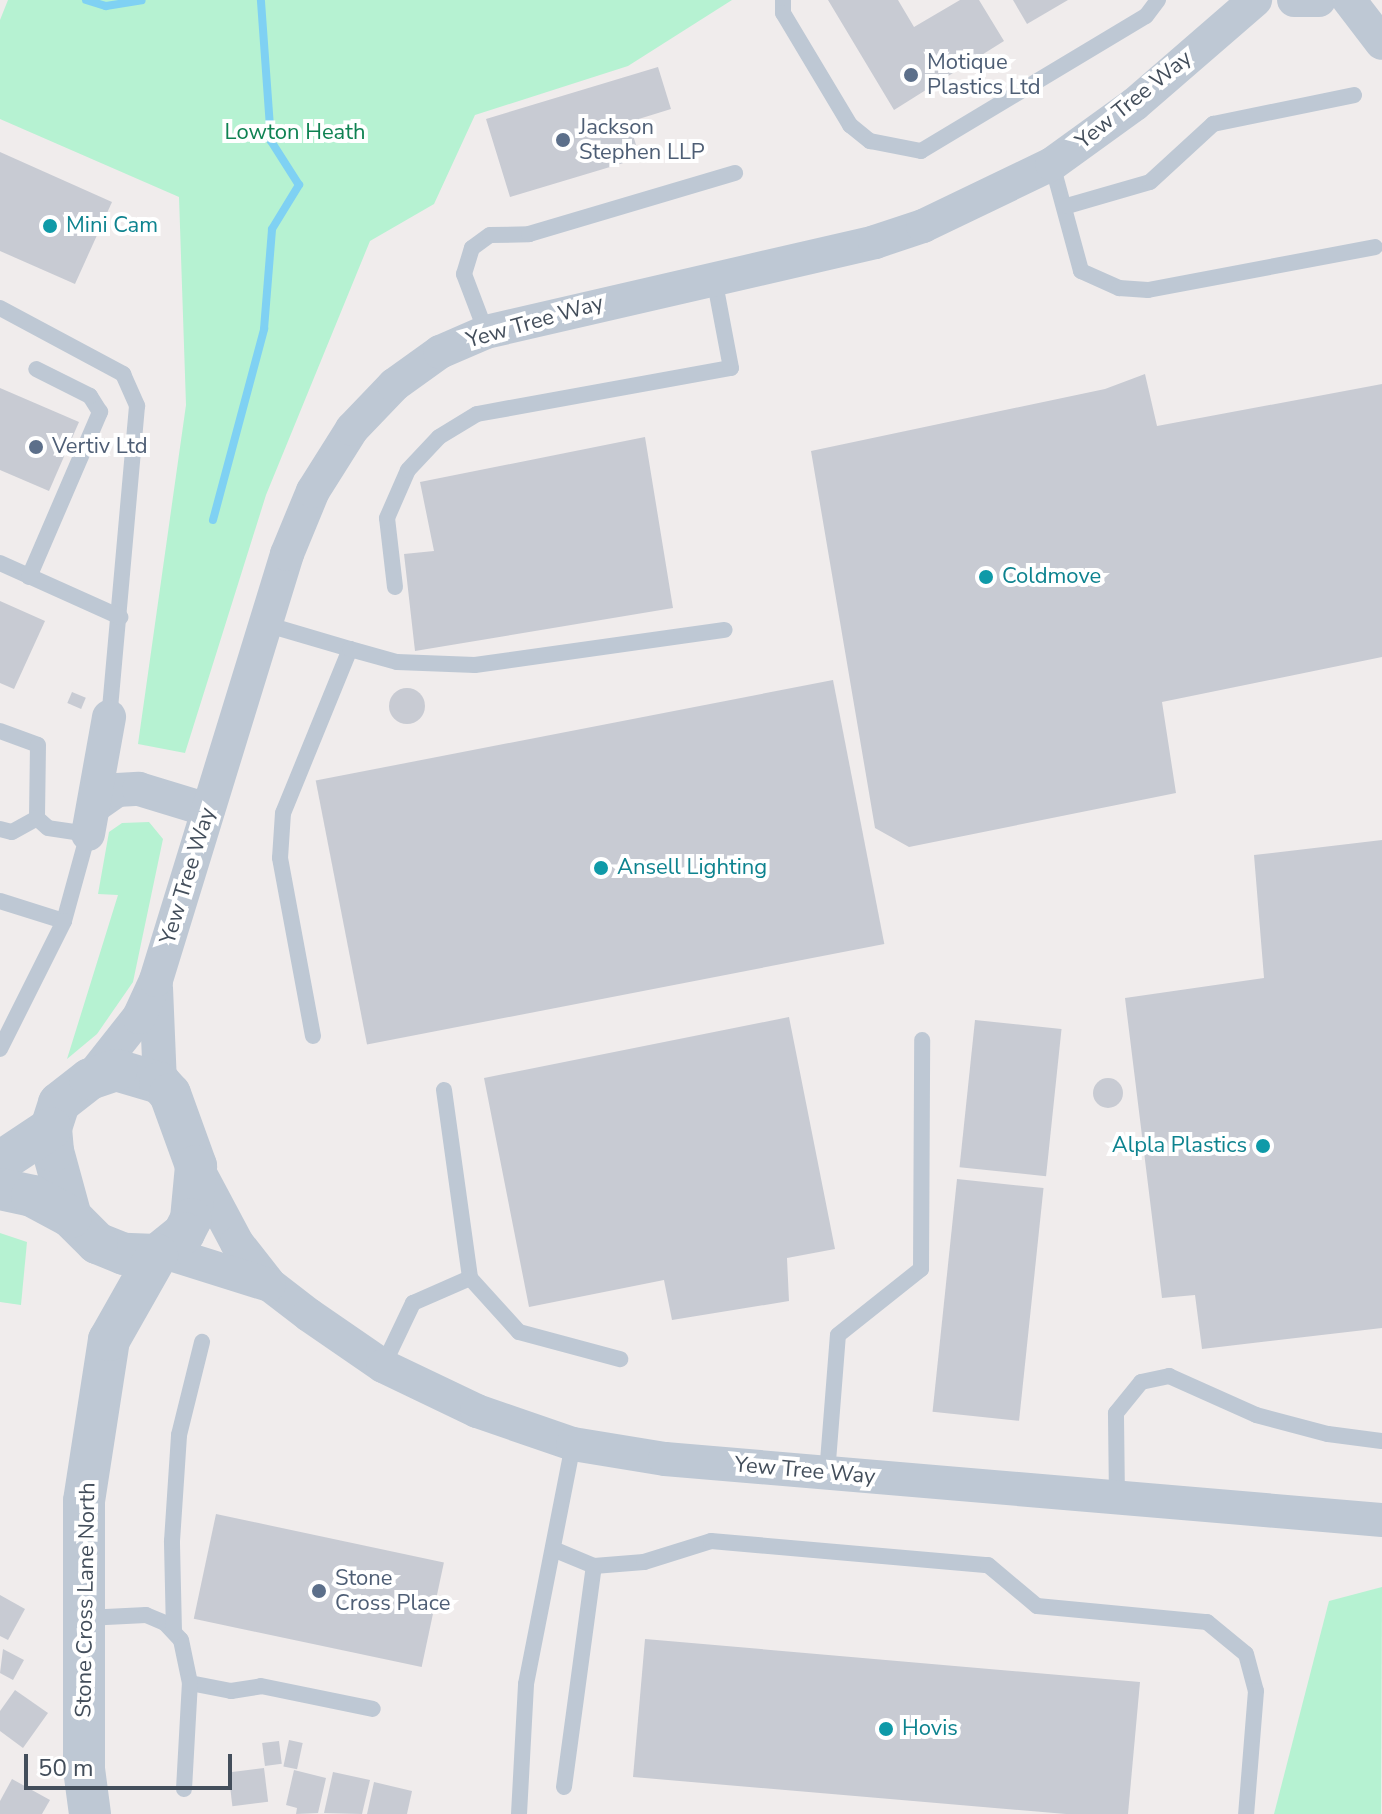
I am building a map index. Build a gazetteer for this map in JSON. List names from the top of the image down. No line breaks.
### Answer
{"streets":{"street":["Yew Tree Way","Stone Cross Lane North"]},"crossings":[["Yew Tree Way","Stone Cross Lane North"]],"parks":["Lowton Heath"],"places":["Motique Plastics Ltd","Jackson Stephen LLP","Mini Cam","Vertiv Ltd","Coldmove","Ansell Lighting","Alpla Plastics","Stone Cross Place","Hovis"],"scale_bar":"50 m"}
